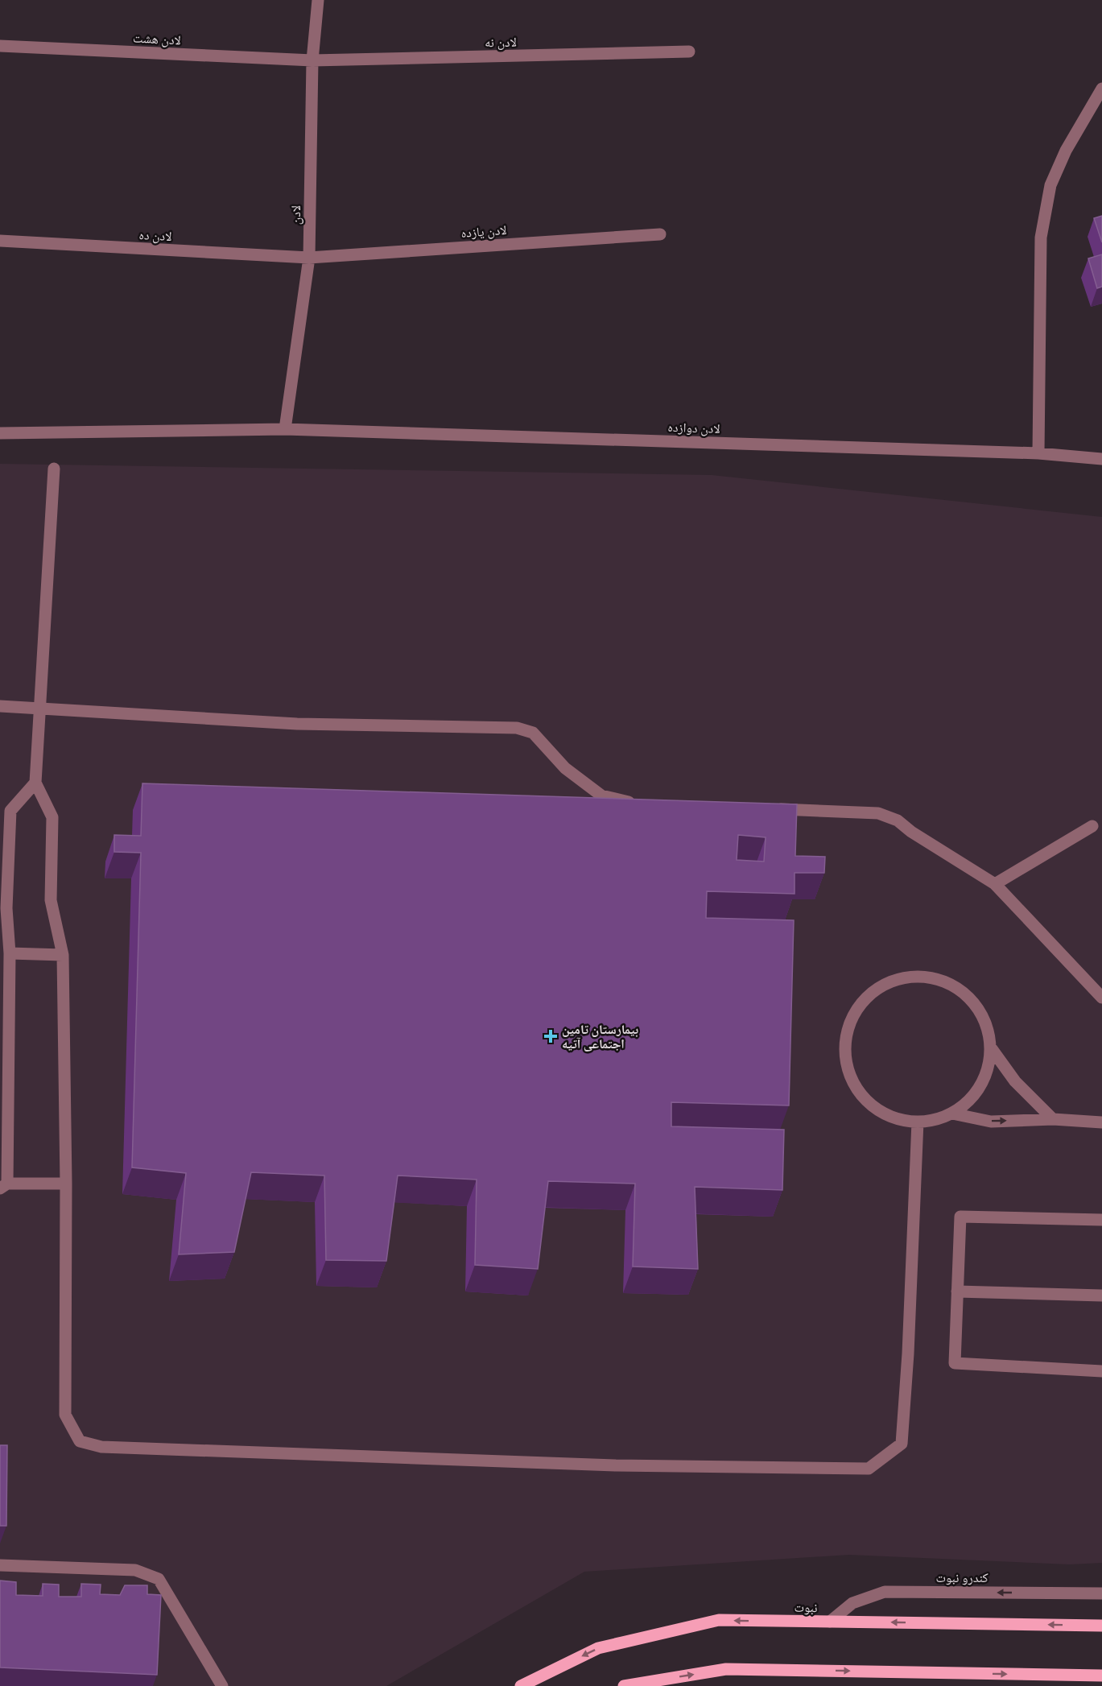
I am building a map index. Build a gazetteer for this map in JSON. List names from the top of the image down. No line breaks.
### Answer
{"streets":{"main road":["نبوت"],"street":["لادن هشت","لادن نه","لادن","لادن یازده","لادن ده","لادن دوازده","کندرو نبوت"]},"crossings":[["لادن هشت","لادن نه"],["لادن هشت","لادن"],["لادن نه","لادن"],["لادن","لادن یازده"],["لادن","لادن ده"],["لادن","لادن دوازده"],["لادن یازده","لادن ده"],["کندرو نبوت","نبوت"]],"one_way":["کندرو نبوت"],"places":{"health":["بیمارستان تامین اجتماعی آتیه"]}}
